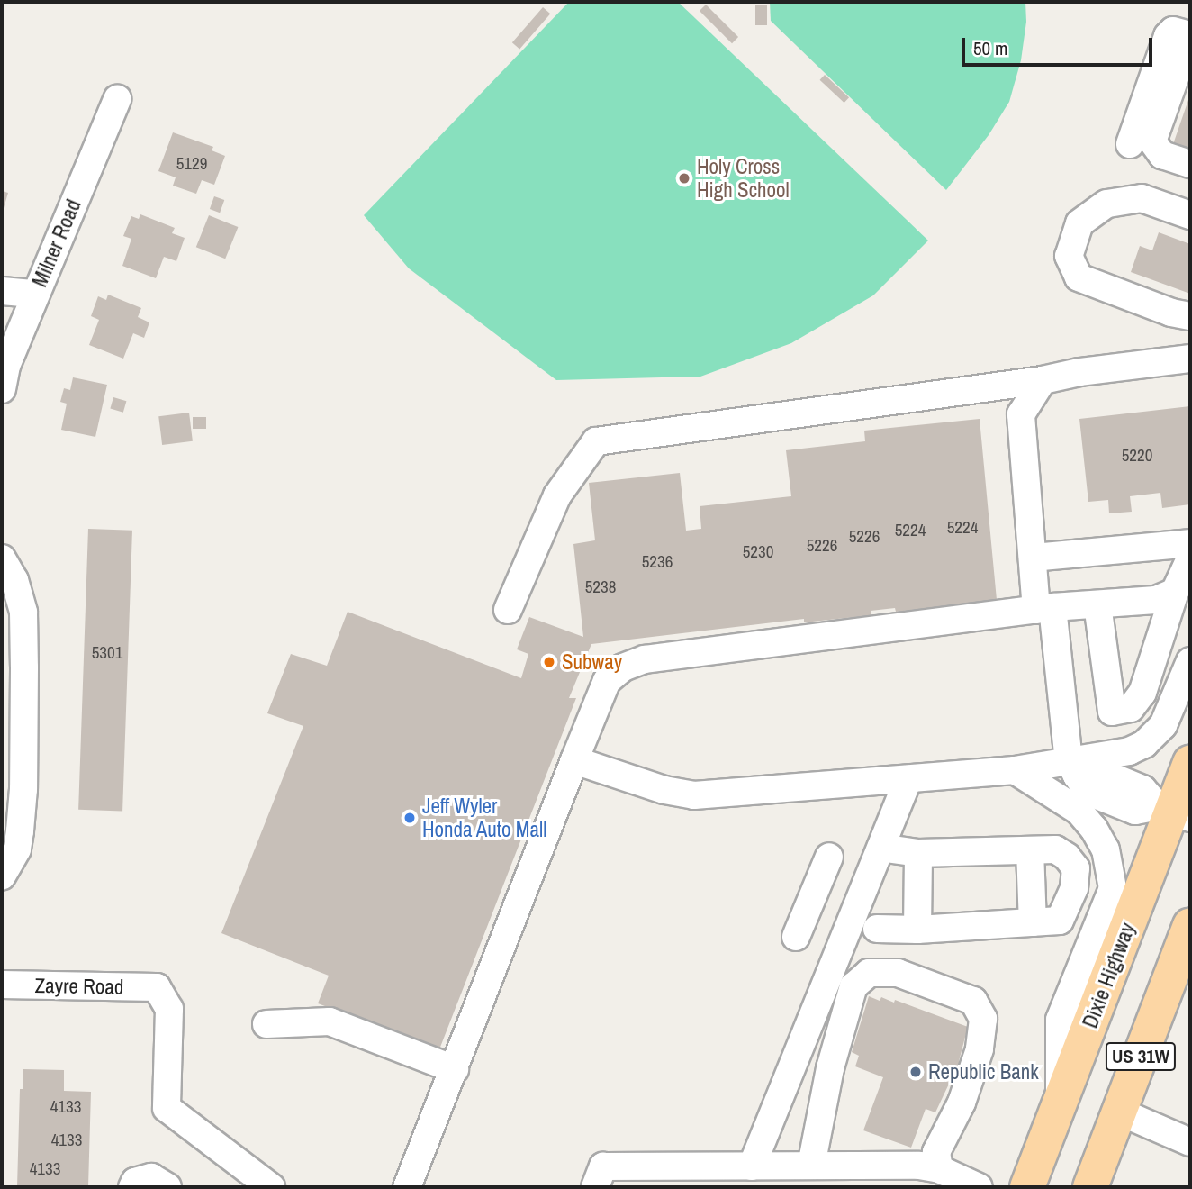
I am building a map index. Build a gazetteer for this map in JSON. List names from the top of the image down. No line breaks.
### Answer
{"streets":{"main road":["Dixie Highway","US 31W"],"street":["Milner Road","Zayre Road"]},"places":["Holy Cross High School","Subway","Jeff Wyler Honda Auto Mall","Republic Bank"],"house_numbers":["5129","5220","5224","5224","5226","5226","5230","5236","5238","5301","4133","4133","4133"],"scale_bar":"50 m"}
